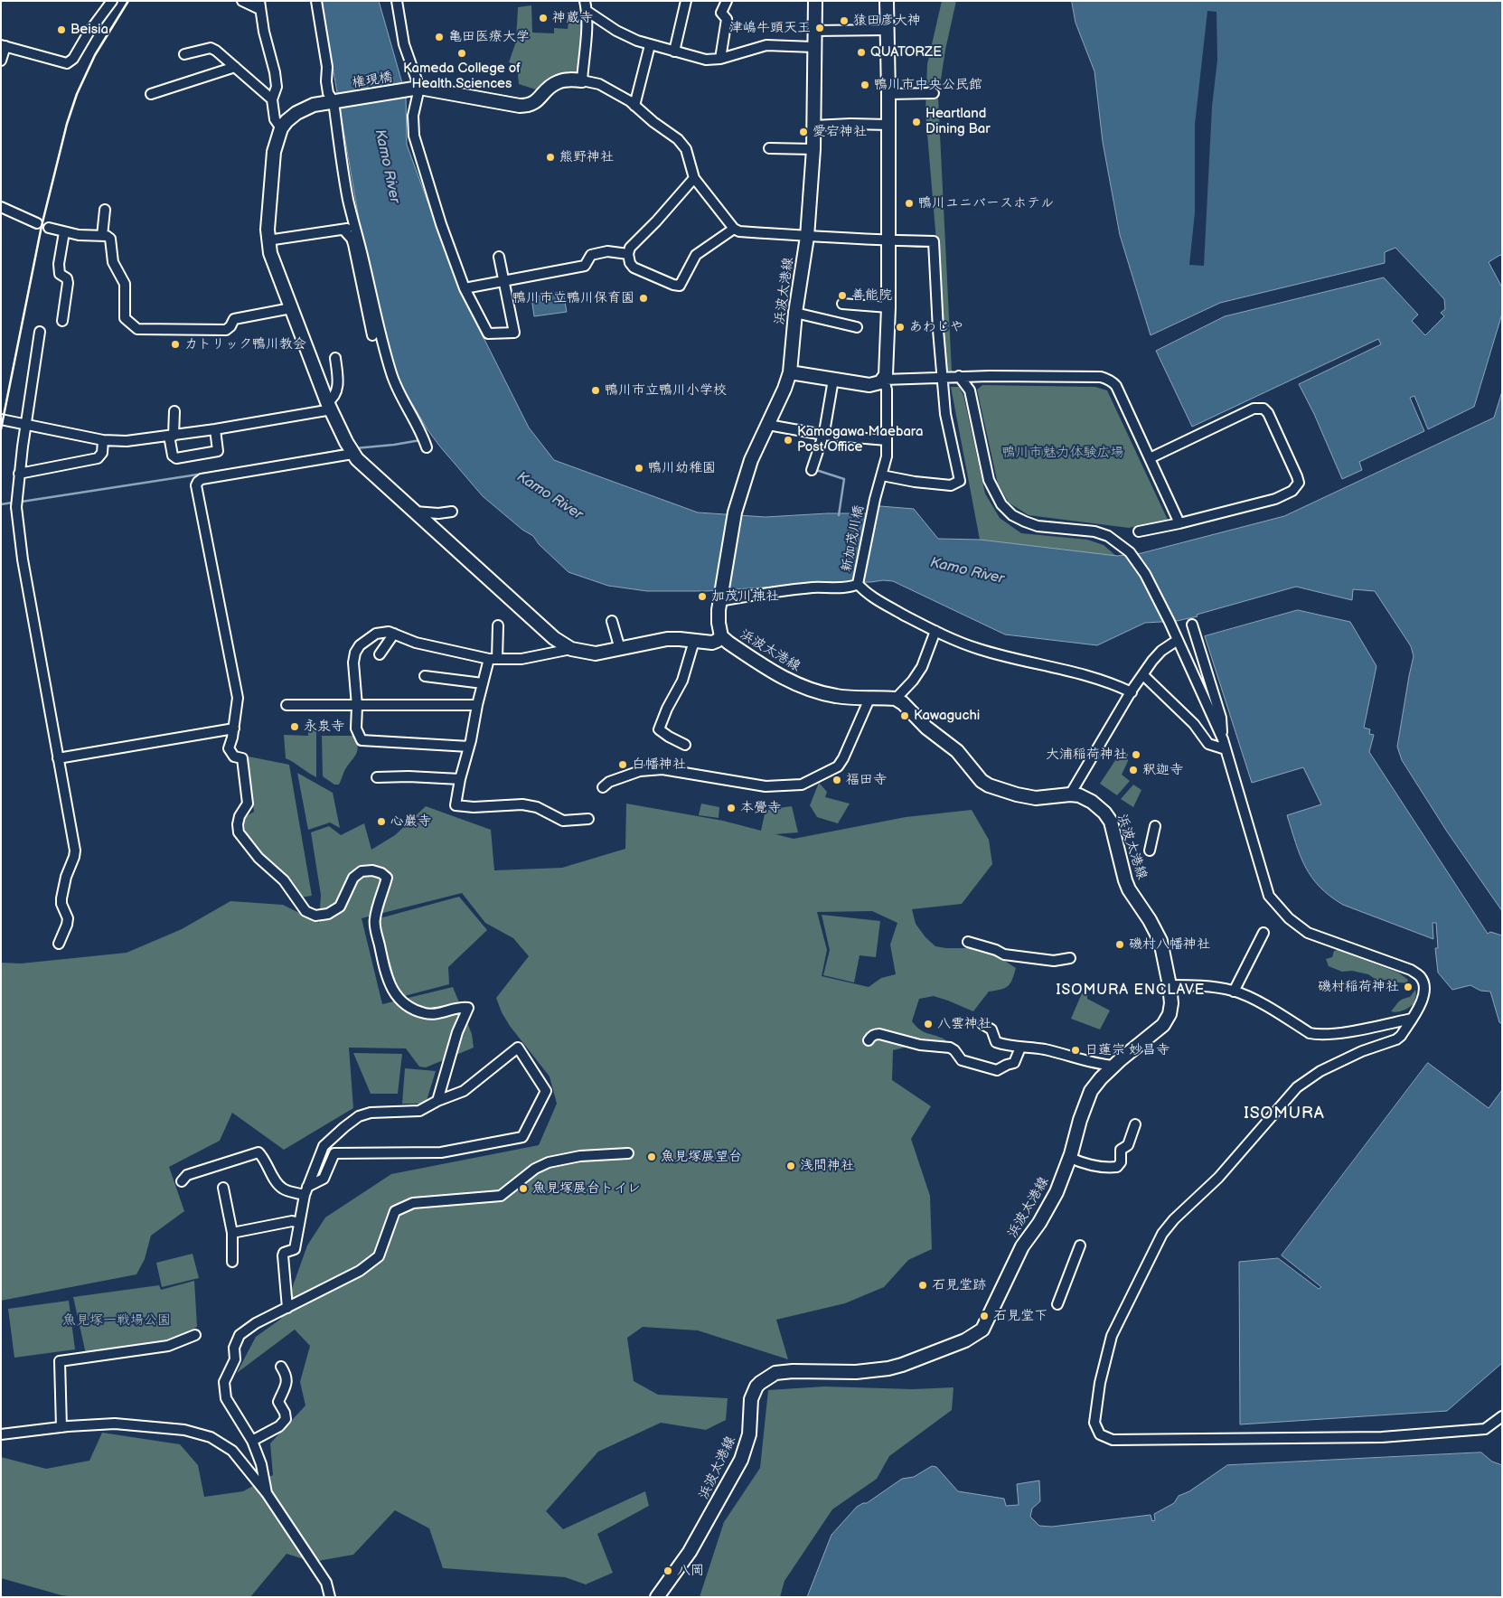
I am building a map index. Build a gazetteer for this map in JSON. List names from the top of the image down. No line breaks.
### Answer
{"streets":{"main road":["権現橋","浜波太港線"],"street":["新加茂川橋"]},"districts":["ISOMURA ENCLAVE","ISOMURA"],"water":["Kamo River"],"parks":["鴨川市魅力体験広場","魚見塚一戦場公園"],"places":["神蔵寺","猿田彦大神","津嶋牛頭天王","Beisia","亀田医療大学","QUATORZE","Kameda College of Health Sciences","鴨川市中央公民館","Heartland Dining Bar","愛宕神社","熊野神社","鴨川ユニバースホテル","善能院","鴨川市立鴨川保育園","あわじや","カトリック鴨川教会","鴨川市立鴨川小学校","Kamogawa Maebara Post Office","鴨川幼稚園","加茂川神社","Kawaguchi","永泉寺","大浦稲荷神社","白幡神社","釈迦寺","福田寺","本覺寺","心巖寺","磯村八幡神社","磯村稲荷神社","八雲神社","日蓮宗 妙昌寺","魚見塚展望台","浅間神社","魚見塚展台トイレ","石見堂跡","石見堂下","八岡"]}
